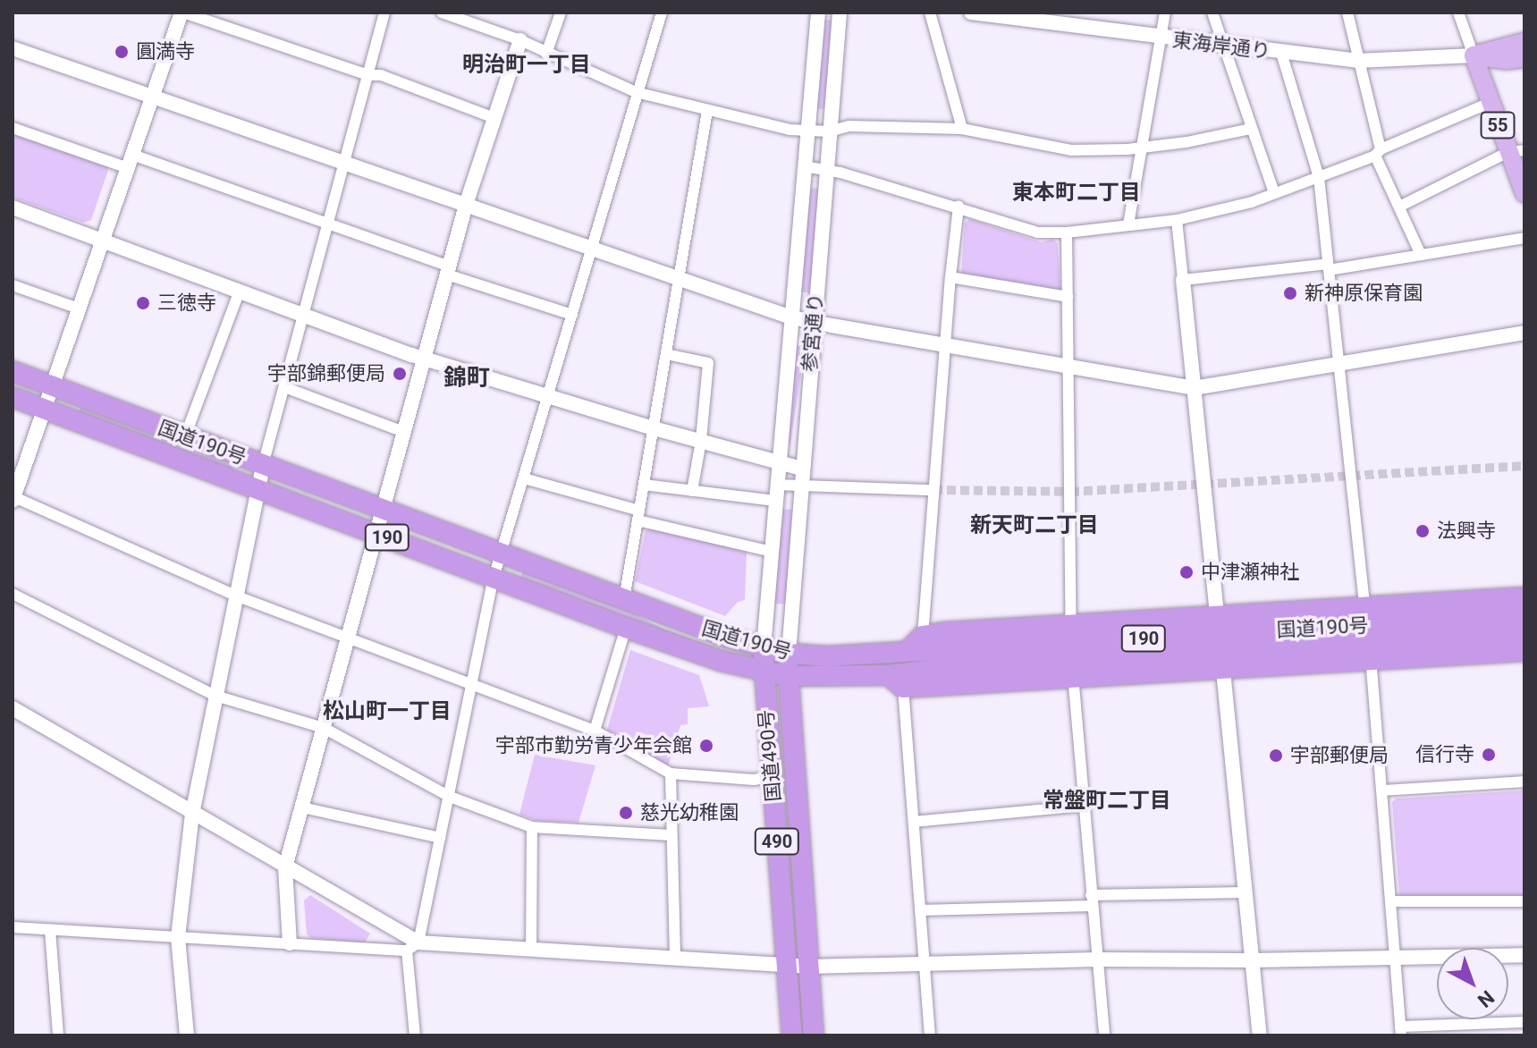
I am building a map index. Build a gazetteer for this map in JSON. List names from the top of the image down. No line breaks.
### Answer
{"streets":{"highway":["国道190号","190","国道490号","490"],"main road":["55"],"street":["東海岸通り","参宮通り"]},"crossings":[["東海岸通り","55"],["参宮通り","国道190号"],["参宮通り","国道490号"],["国道190号","国道490号"]],"districts":["明治町一丁目","東本町二丁目","錦町","新天町二丁目","松山町一丁目","常盤町二丁目"],"places":["圓満寺","新神原保育園","三徳寺","宇部錦郵便局","法興寺","中津瀬神社","宇部市勤労青少年会館","信行寺","宇部郵便局","慈光幼稚園"],"north":"bottom right"}
